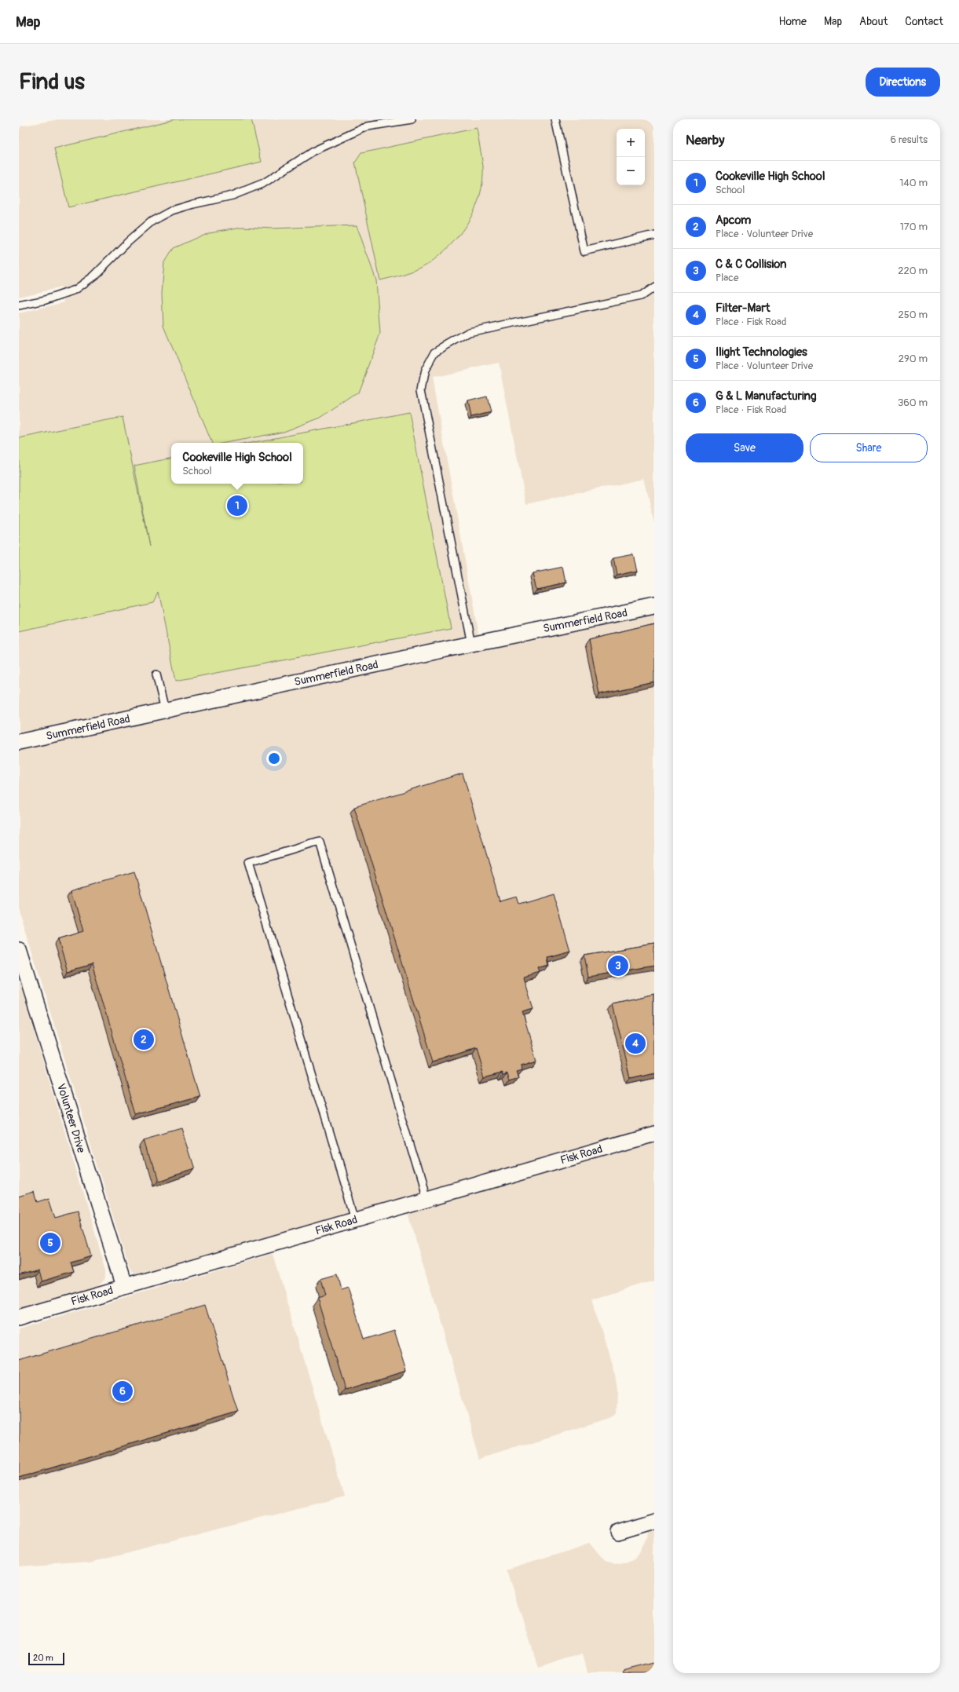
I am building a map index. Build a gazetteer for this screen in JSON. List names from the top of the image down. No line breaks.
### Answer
{"streets":{"street":["Summerfield Road","Volunteer Drive","Fisk Road"]},"crossings":[["Volunteer Drive","Fisk Road"]],"scale_bar":"20 m","page":{"header":"Map","nav":["Home","Map","About","Contact"],"buttons":["Directions",["Save","Share"]],"title":"Find us","heading":["Nearby","6 results"],"map_buttons":["+","−"],"list":[{"mark":"1","name":"Cookeville High School","note":"School","value":"140 m"},{"mark":"2","name":"Apcom","note":"Place · Volunteer Drive","value":"170 m"},{"mark":"3","name":"C & C Collision","note":"Place","value":"220 m"},{"mark":"4","name":"Filter-Mart","note":"Place · Fisk Road","value":"250 m"},{"mark":"5","name":"Ilight Technologies","note":"Place · Volunteer Drive","value":"290 m"},{"mark":"6","name":"G & L Manufacturing","note":"Place · Fisk Road","value":"360 m"}],"popup":["Cookeville High School","School"],"pins":["1","3","2","4","5","6"],"scale":"20 m"}}
